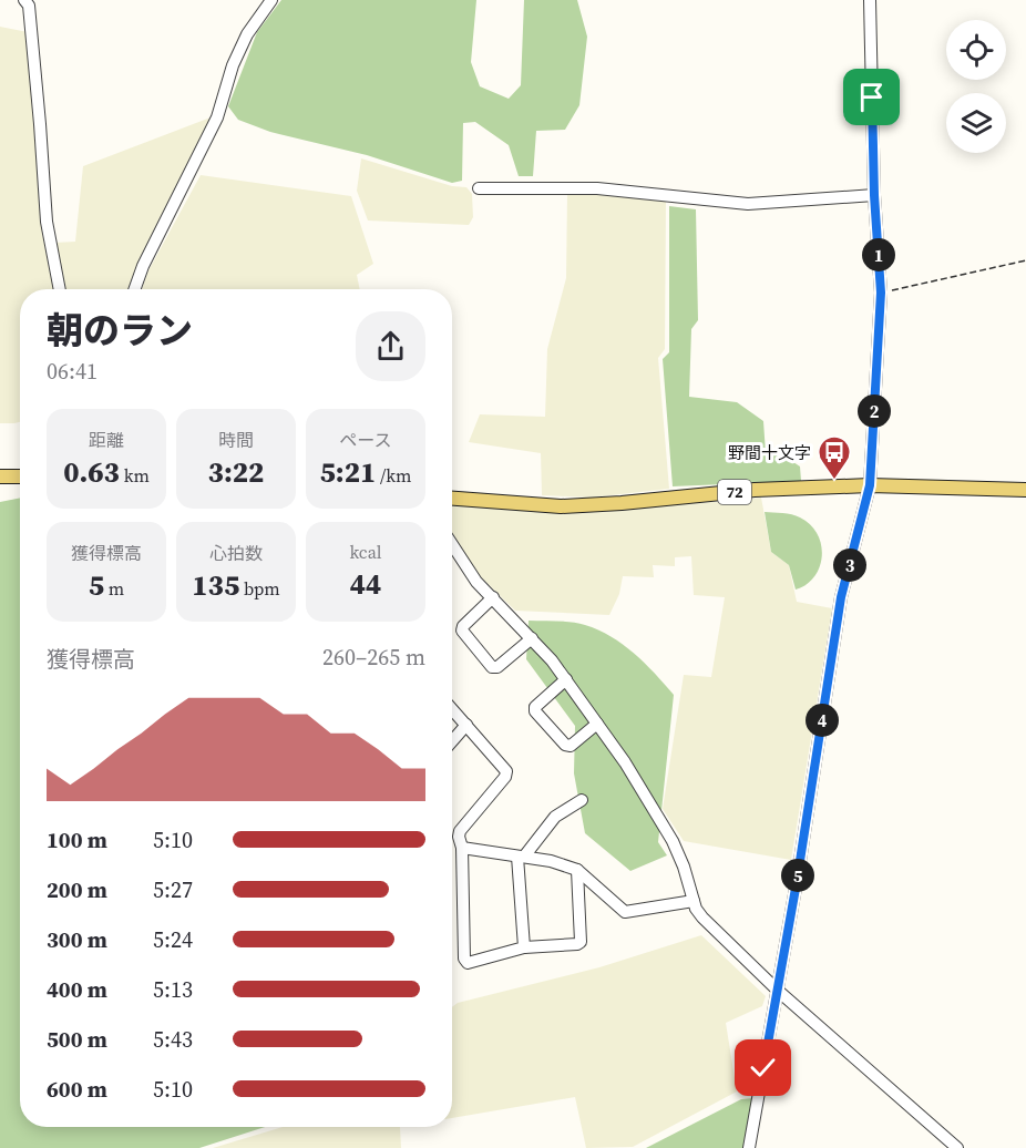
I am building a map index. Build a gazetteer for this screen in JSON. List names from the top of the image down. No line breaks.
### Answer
{"streets":{"main road":["72"]},"places":{"bus stop":["野間十文字"]},"page":{"pins":["1","2","3","4","5"],"heading":["朝のラン","06:41"],"stats":[["距離","0.63 km"],["時間","3:22"],["ペース","5:21 /km"],["獲得標高","5 m"],["心拍数","135 bpm"],["kcal","44"]],"chart":["獲得標高","260–265 m"],"list":[{"name":"100 m","note":"5:10"},{"name":"200 m","note":"5:27"},{"name":"300 m","note":"5:24"},{"name":"400 m","note":"5:13"},{"name":"500 m","note":"5:43"},{"name":"600 m","note":"5:10"}]}}
